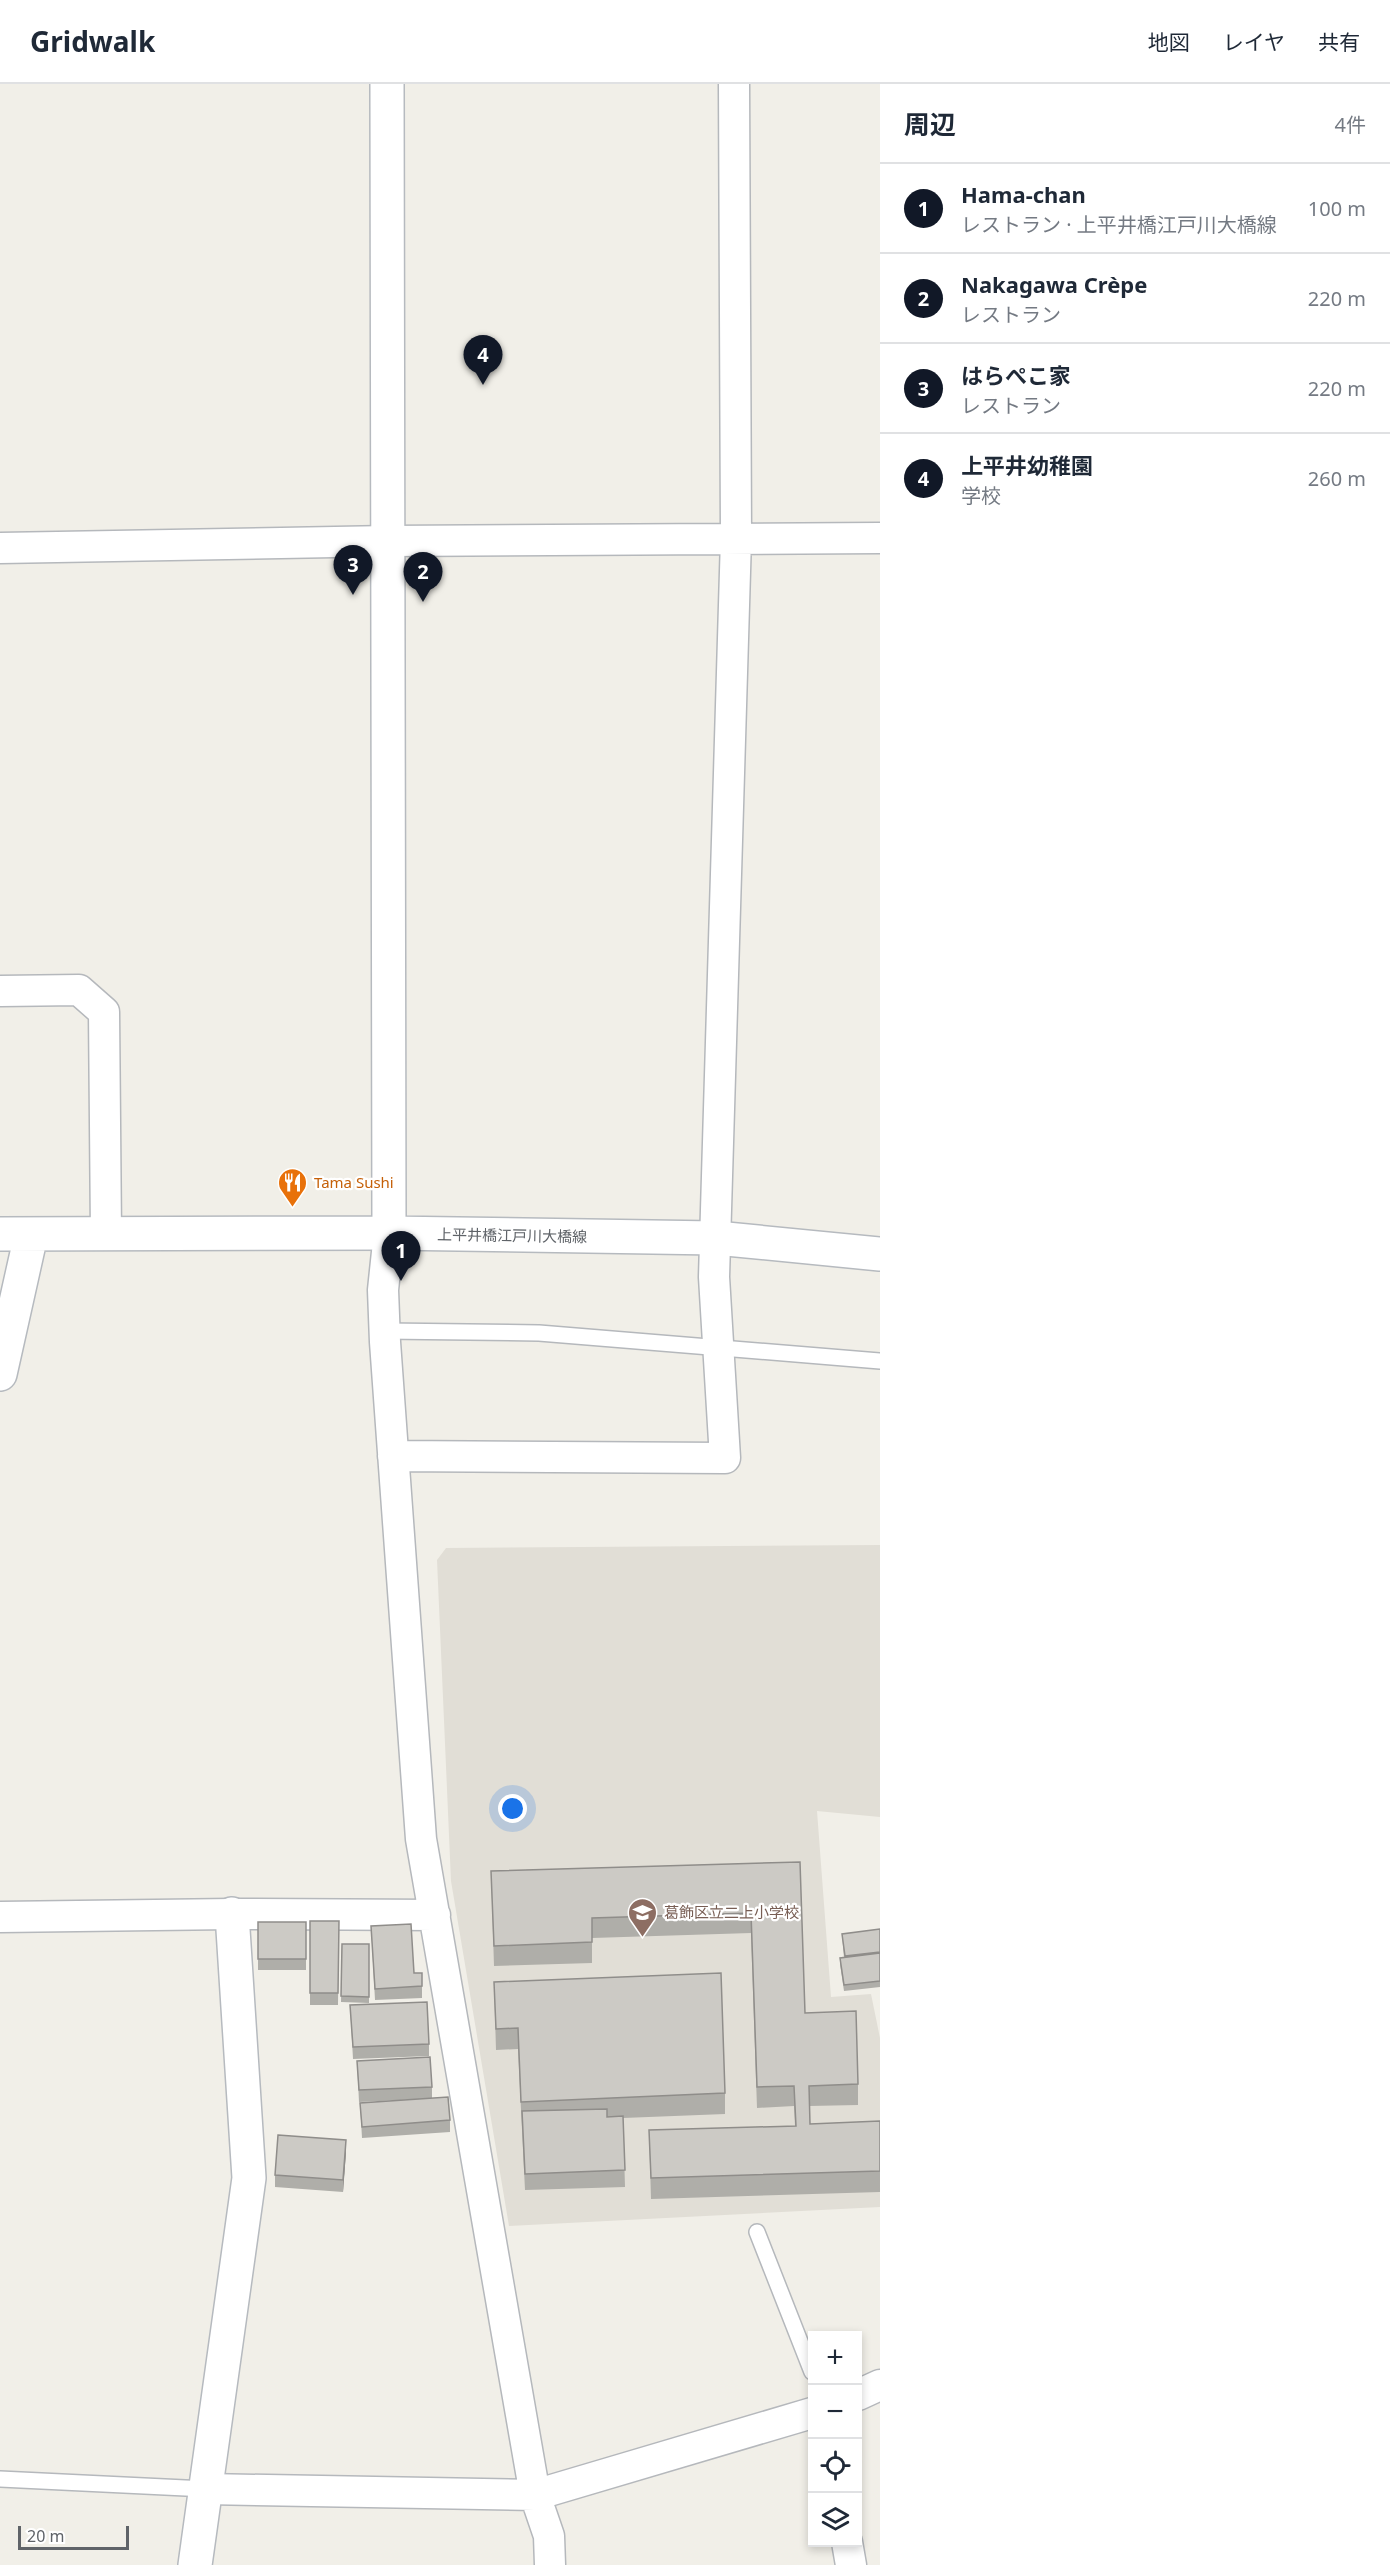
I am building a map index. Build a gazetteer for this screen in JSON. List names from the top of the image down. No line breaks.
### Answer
{"streets":{"street":["上平井橋江戸川大橋線"]},"places":{"restaurant":["Tama Sushi"],"school or university":["葛飾区立二上小学校"]},"scale_bar":"20 m","page":{"header":"Gridwalk","nav":["地図","レイヤ","共有"],"heading":["周辺","4件"],"list":[{"mark":"1","name":"Hama-chan","note":"レストラン · 上平井橋江戸川大橋線","value":"100 m"},{"mark":"2","name":"Nakagawa Crèpe","note":"レストラン","value":"220 m"},{"mark":"3","name":"はらぺこ家","note":"レストラン","value":"220 m"},{"mark":"4","name":"上平井幼稚園","note":"学校","value":"260 m"}],"pins":["4","3","2","1"],"map_buttons":["+","−"],"scale":"20 m"}}
